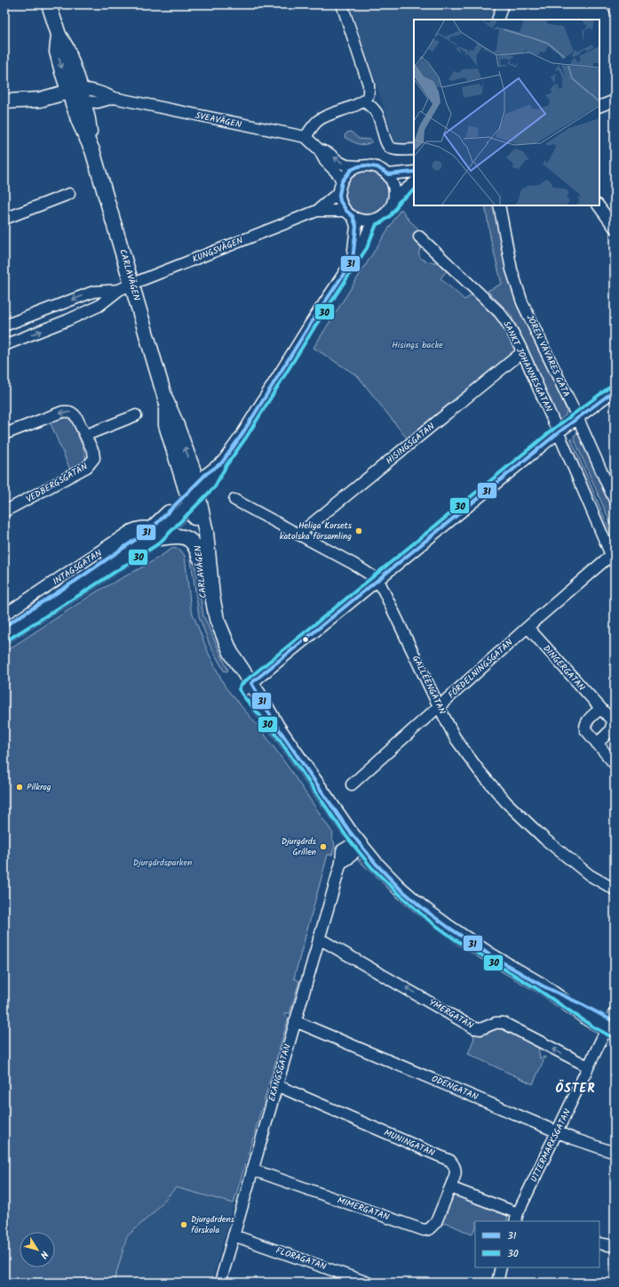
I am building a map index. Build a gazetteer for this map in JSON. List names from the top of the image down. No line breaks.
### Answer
{"streets":{"main road":["SVEAVÄGEN","CARLAVÄGEN","INTAGSGATAN"],"street":["KUNGSVÄGEN","JÖREN VÄVARES GATA","SANKT JOHANNESGATAN","HISINGSGATAN","VEDBERGSGATAN","DINGERGATAN","FÖRDELNINGSGATAN","GALLÉENGATAN","YMERGATAN","EKÄNGSGATAN","ODENGATAN","MUNINGATAN","UTTERMARKSGATAN","MIMERGATAN","FLORAGATAN"]},"crossings":[["SVEAVÄGEN","CARLAVÄGEN"],["KUNGSVÄGEN","CARLAVÄGEN"],["KUNGSVÄGEN","INTAGSGATAN"],["CARLAVÄGEN","INTAGSGATAN"],["CARLAVÄGEN","EKÄNGSGATAN"],["CARLAVÄGEN","UTTERMARKSGATAN"],["SANKT JOHANNESGATAN","HISINGSGATAN"],["SANKT JOHANNESGATAN","FÖRDELNINGSGATAN"],["DINGERGATAN","FÖRDELNINGSGATAN"],["FÖRDELNINGSGATAN","GALLÉENGATAN"],["YMERGATAN","EKÄNGSGATAN"],["YMERGATAN","UTTERMARKSGATAN"],["EKÄNGSGATAN","ODENGATAN"],["EKÄNGSGATAN","MUNINGATAN"],["EKÄNGSGATAN","MIMERGATAN"],["EKÄNGSGATAN","FLORAGATAN"],["ODENGATAN","UTTERMARKSGATAN"],["MUNINGATAN","MIMERGATAN"]],"one_way":["YMERGATAN"],"districts":["ÖSTER"],"parks":["Hisings backe","Djurgårdsparken"],"places":["Heliga Korsets katolska församling","Pilkrog","Djurgårds Grillen","Djurgårdens förskola"],"lines":["transit line 31","transit line 30"],"legend":["31","30"],"north":"bottom right"}
